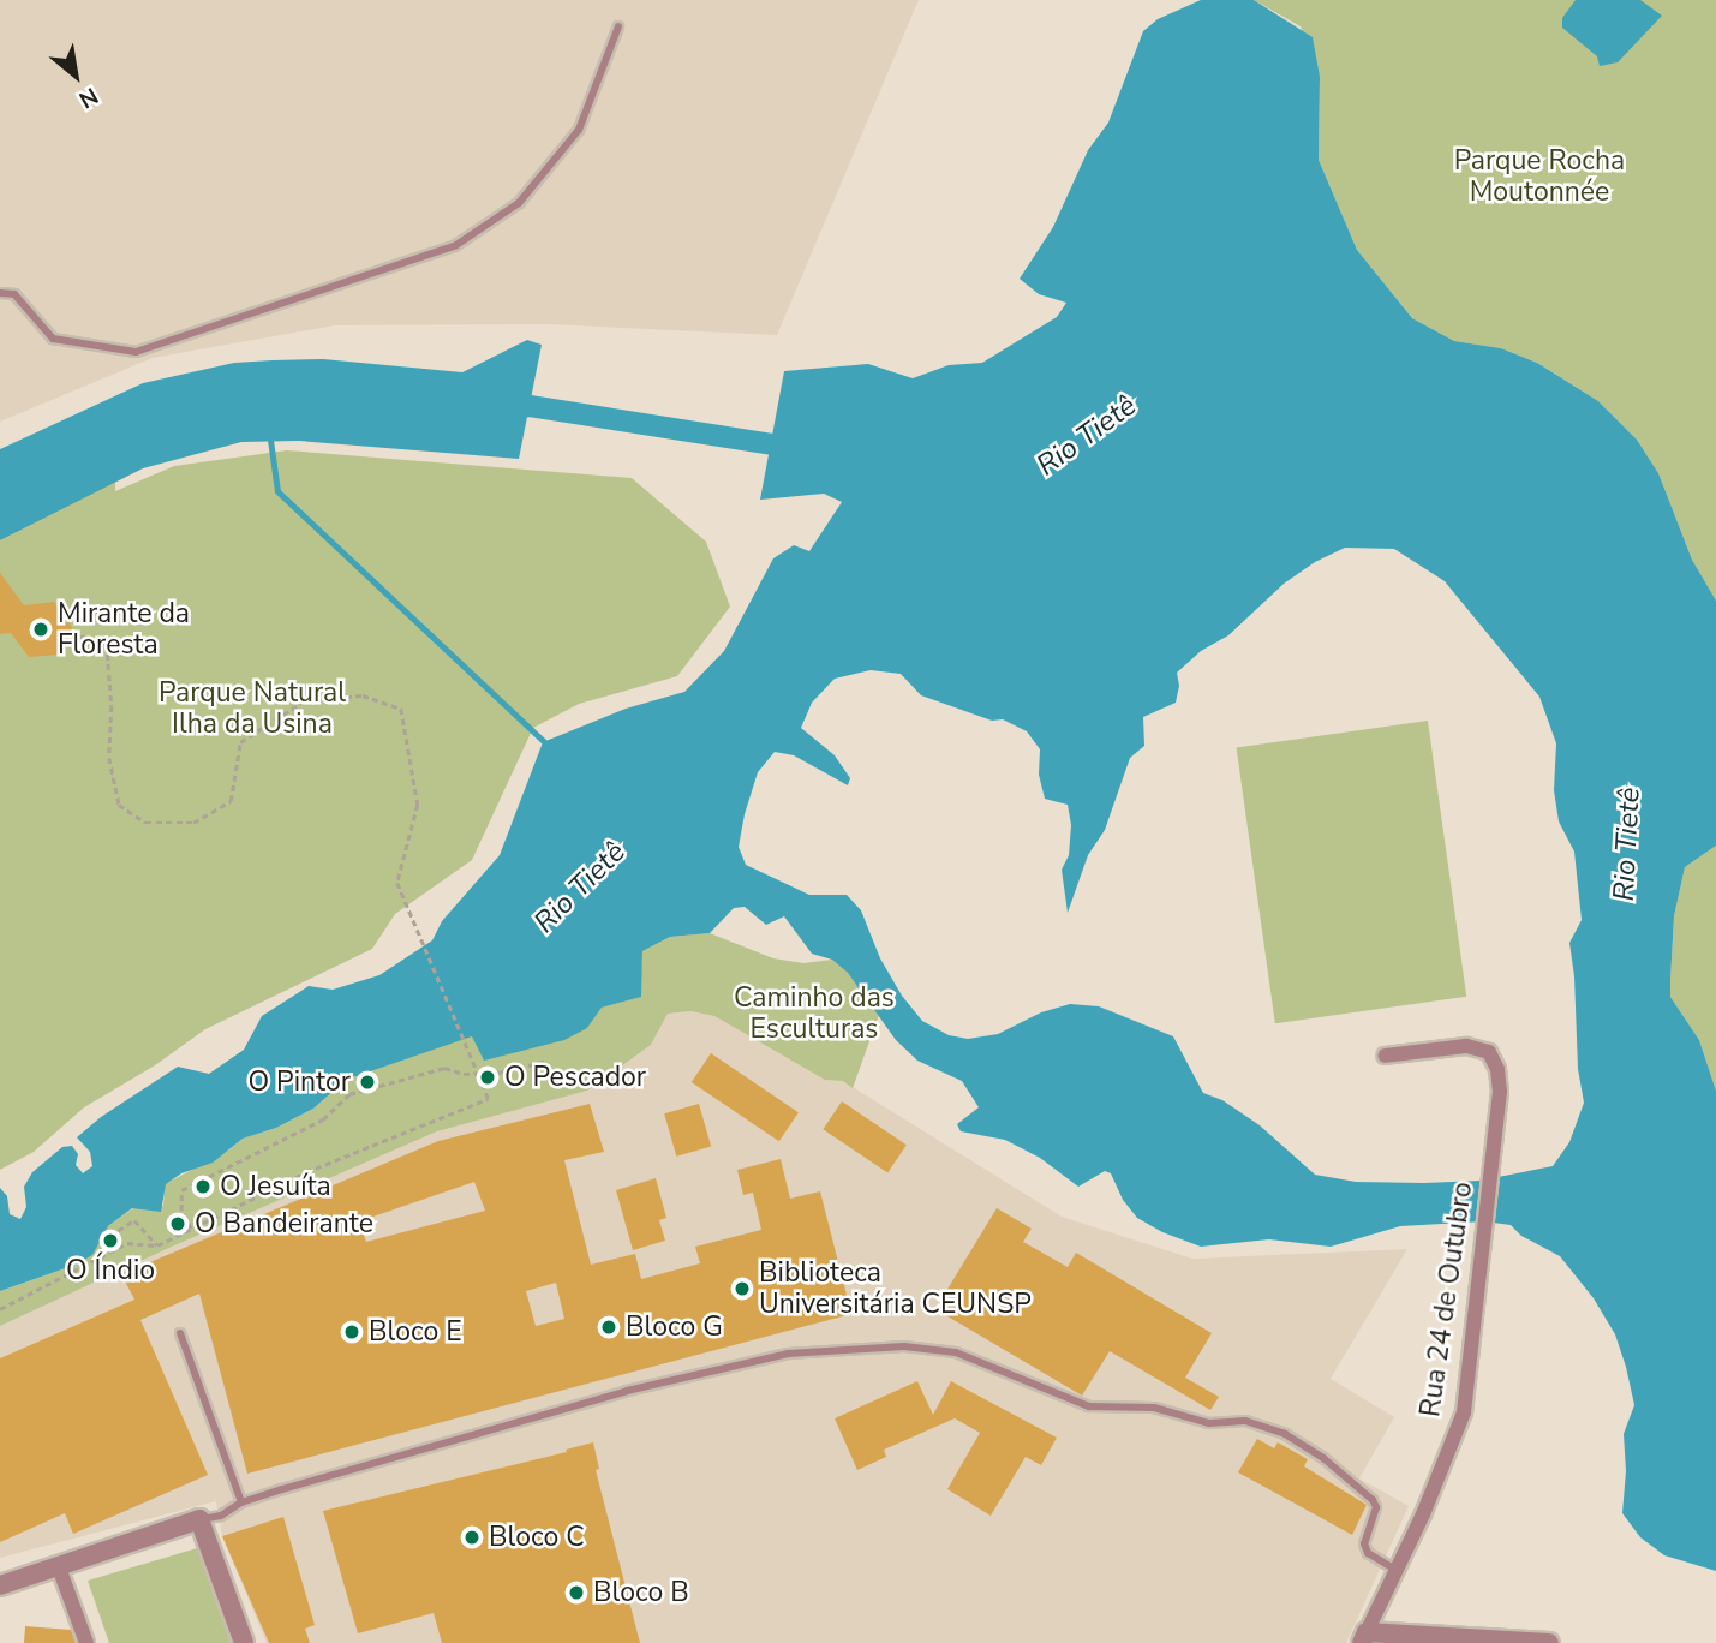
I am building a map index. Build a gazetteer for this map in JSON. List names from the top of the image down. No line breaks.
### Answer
{"streets":{"street":["Rua 24 de Outubro"]},"water":["Rio Tietê"],"parks":["Parque Rocha Moutonnée","Parque Natural Ilha da Usina","Caminho das Esculturas"],"places":["Mirante da Floresta","O Pescador","O Pintor","O Jesuíta","O Bandeirante","O Índio","Biblioteca Universitária CEUNSP","Bloco G","Bloco E","Bloco C","Bloco B"],"north":"bottom right"}
